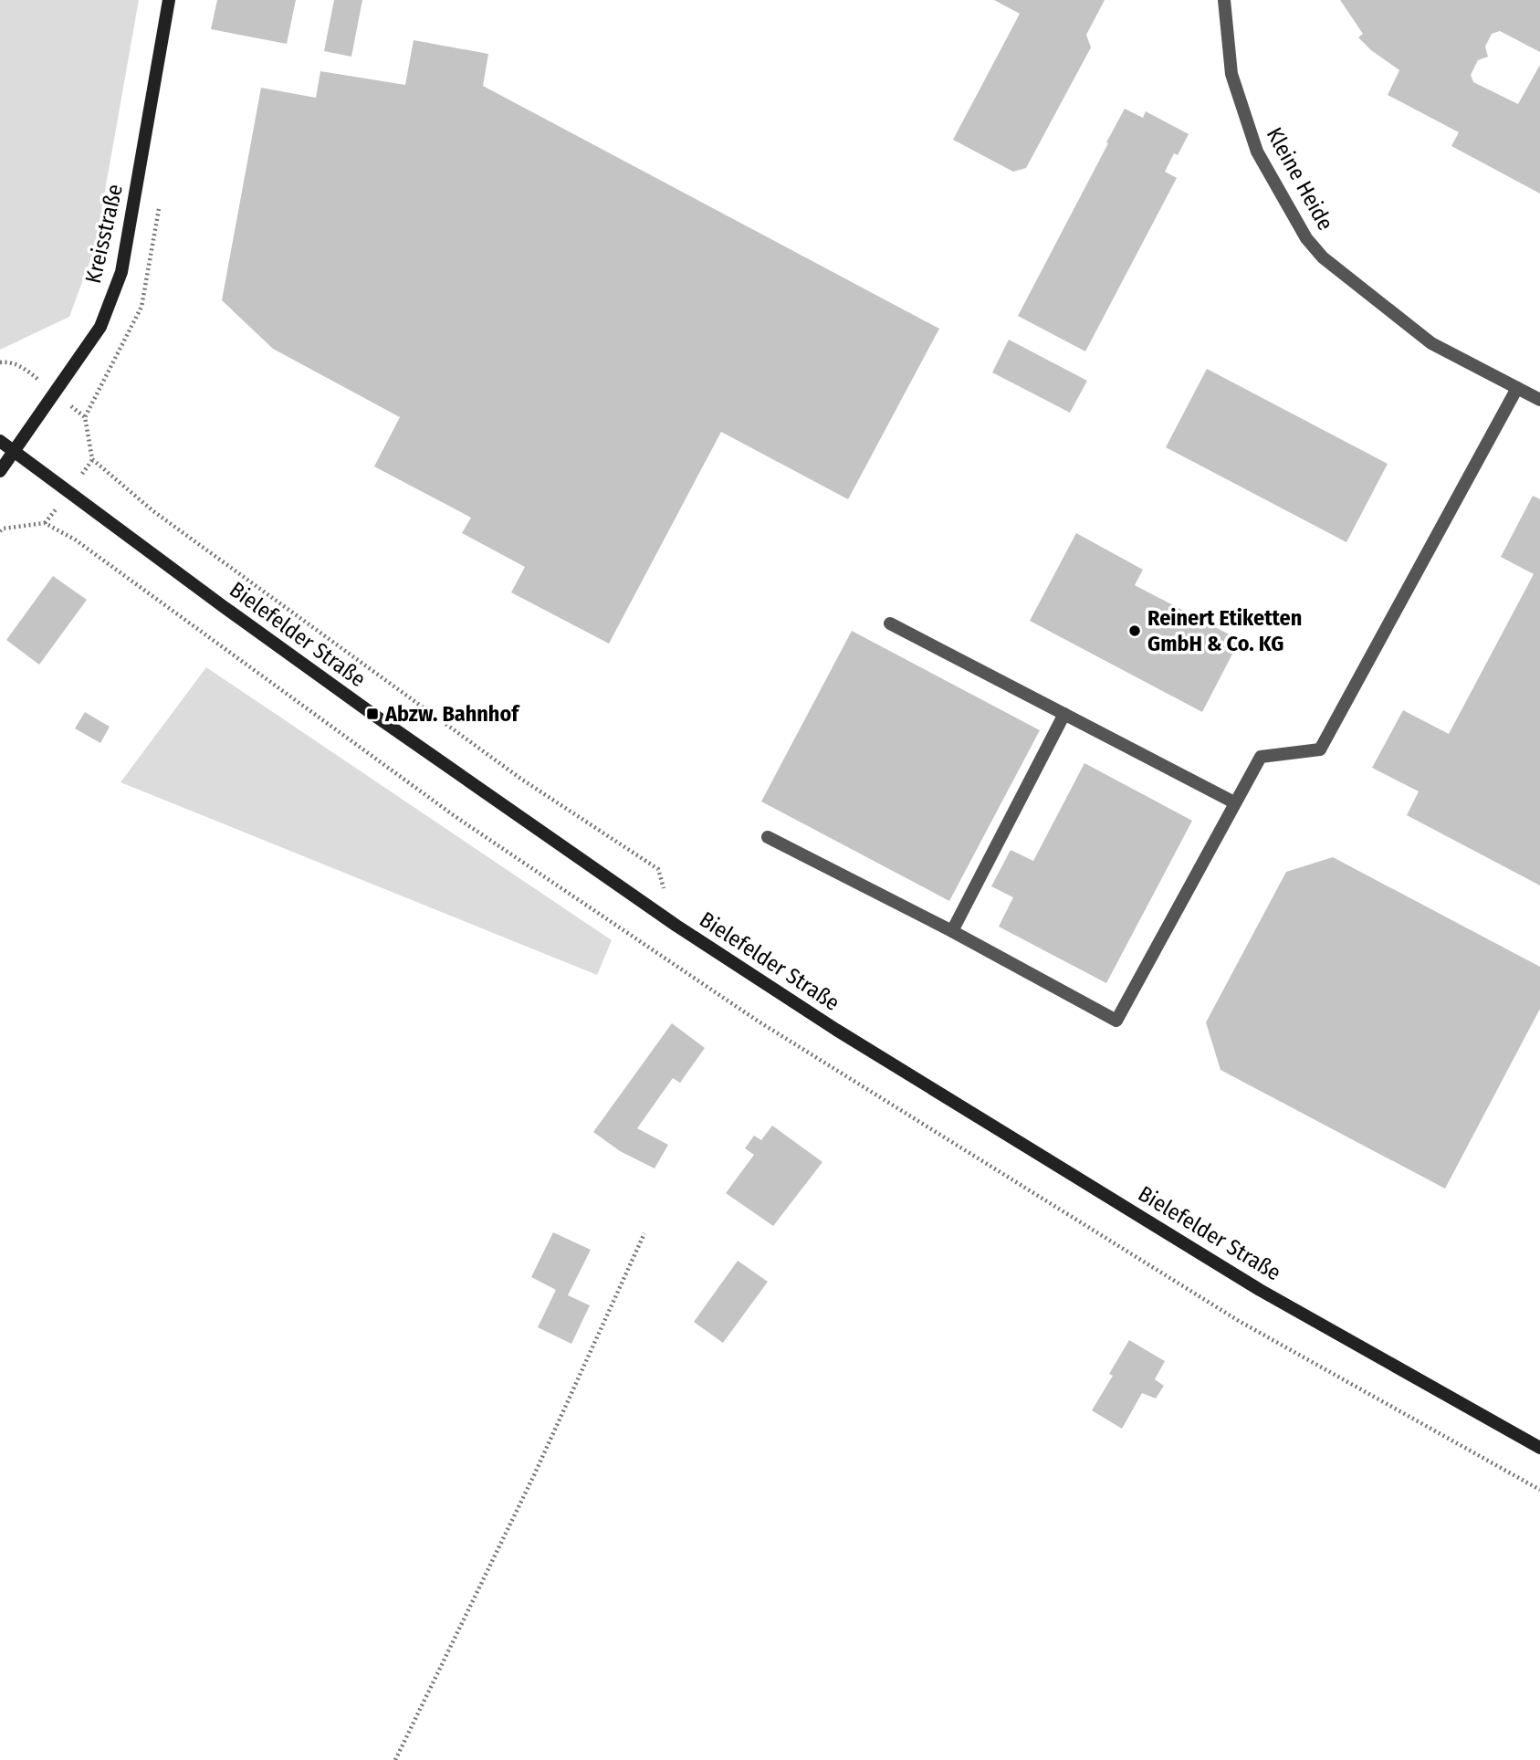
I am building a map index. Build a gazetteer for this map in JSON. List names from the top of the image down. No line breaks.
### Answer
{"streets":{"street":["Kleine Heide","Kreisstraße","Bielefelder Straße"]},"crossings":[["Kreisstraße","Bielefelder Straße"]],"places":{"other":["Reinert Etiketten GmbH & Co. KG"],"transit":["Abzw. Bahnhof"]}}
